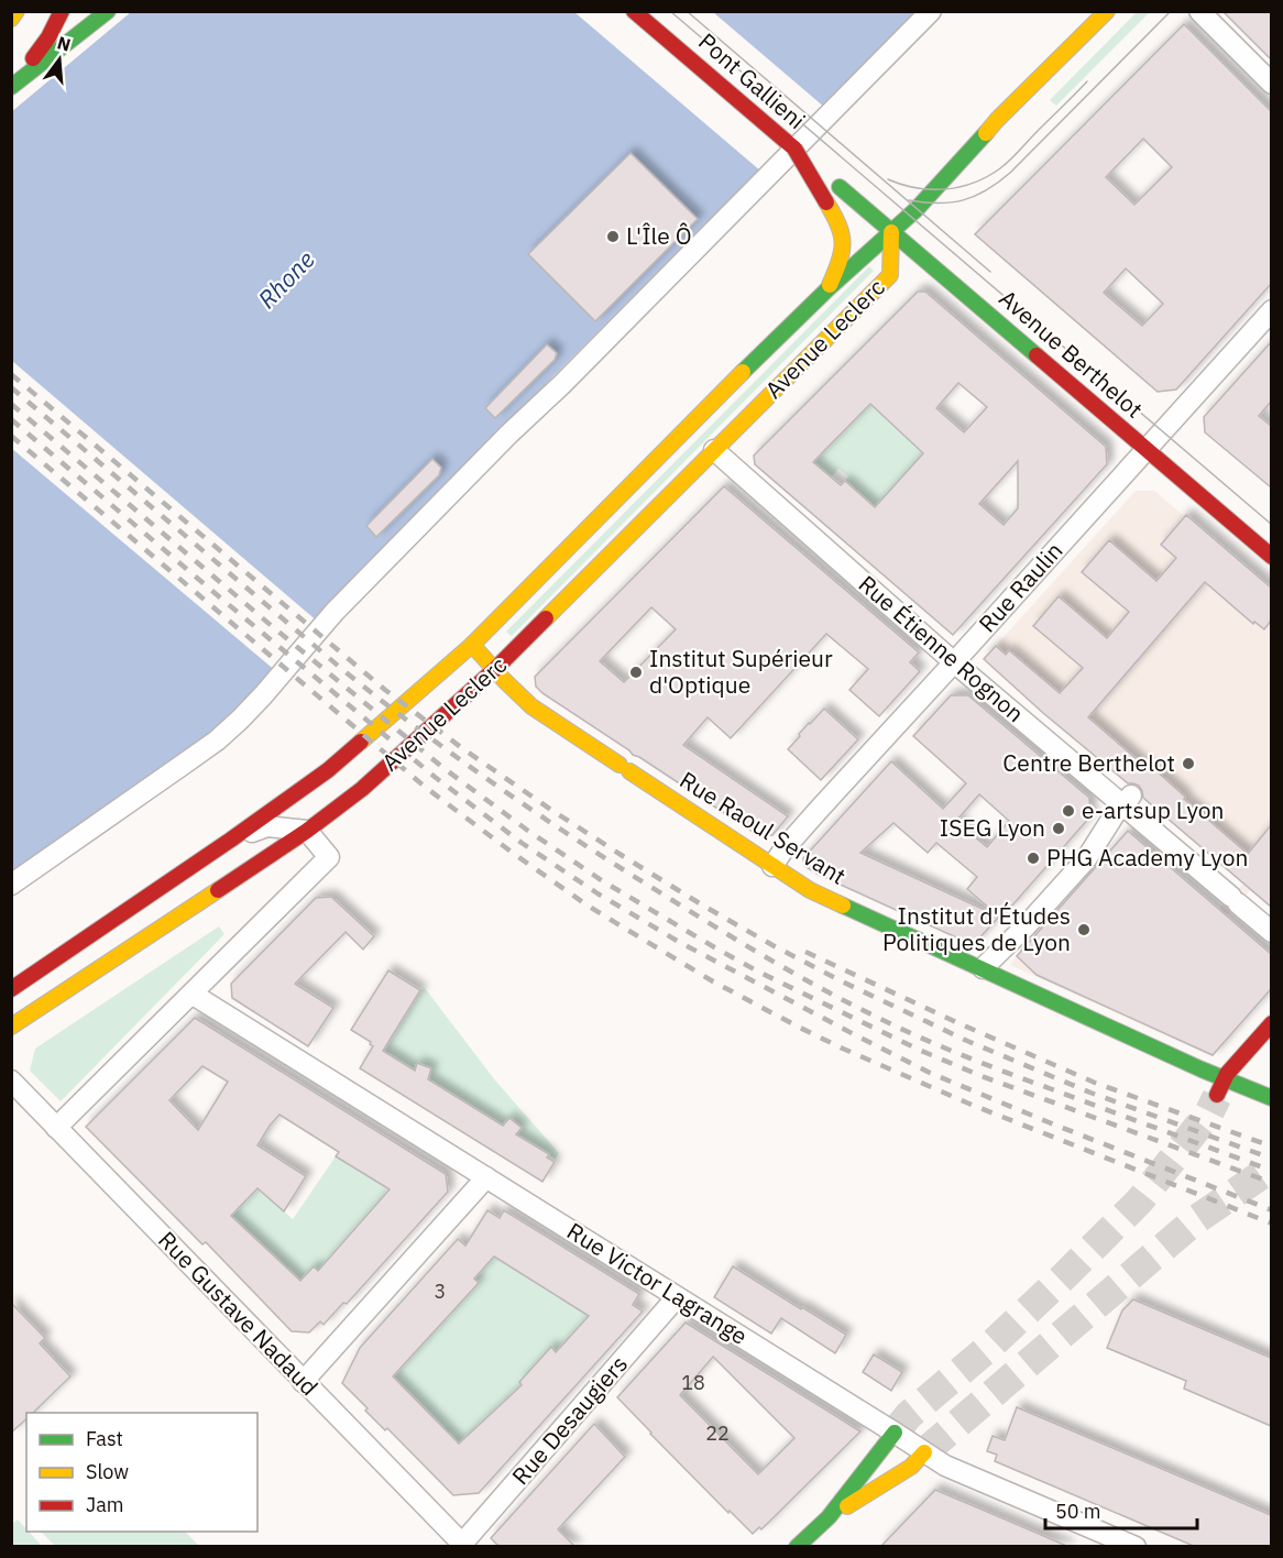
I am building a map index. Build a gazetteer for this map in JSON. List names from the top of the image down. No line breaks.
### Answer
{"streets":{"main road":["Pont Gallieni","Avenue Leclerc","Avenue Berthelot","Rue Raoul Servant"],"street":["Rue Raulin","Rue Étienne Rognon","Rue Victor Lagrange","Rue Gustave Nadaud","Rue Desaugiers"]},"crossings":[["Pont Gallieni","Avenue Berthelot"],["Avenue Leclerc","Avenue Berthelot"],["Avenue Leclerc","Rue Étienne Rognon"],["Avenue Leclerc","Rue Raoul Servant"],["Avenue Berthelot","Rue Raulin"],["Rue Raulin","Rue Étienne Rognon"],["Rue Raulin","Rue Raoul Servant"],["Rue Victor Lagrange","Rue Desaugiers"],["Rue Gustave Nadaud","Rue Desaugiers"]],"water":["Rhone"],"places":["L'Île Ô","Institut Supérieur d'Optique","Centre Berthelot","e-artsup Lyon","ISEG Lyon","PHG Academy Lyon","Institut d'Études Politiques de Lyon"],"house_numbers":["3","18","22"],"legend":["Fast","Slow","Jam"],"scale_bar":"50 m","north":"top"}
